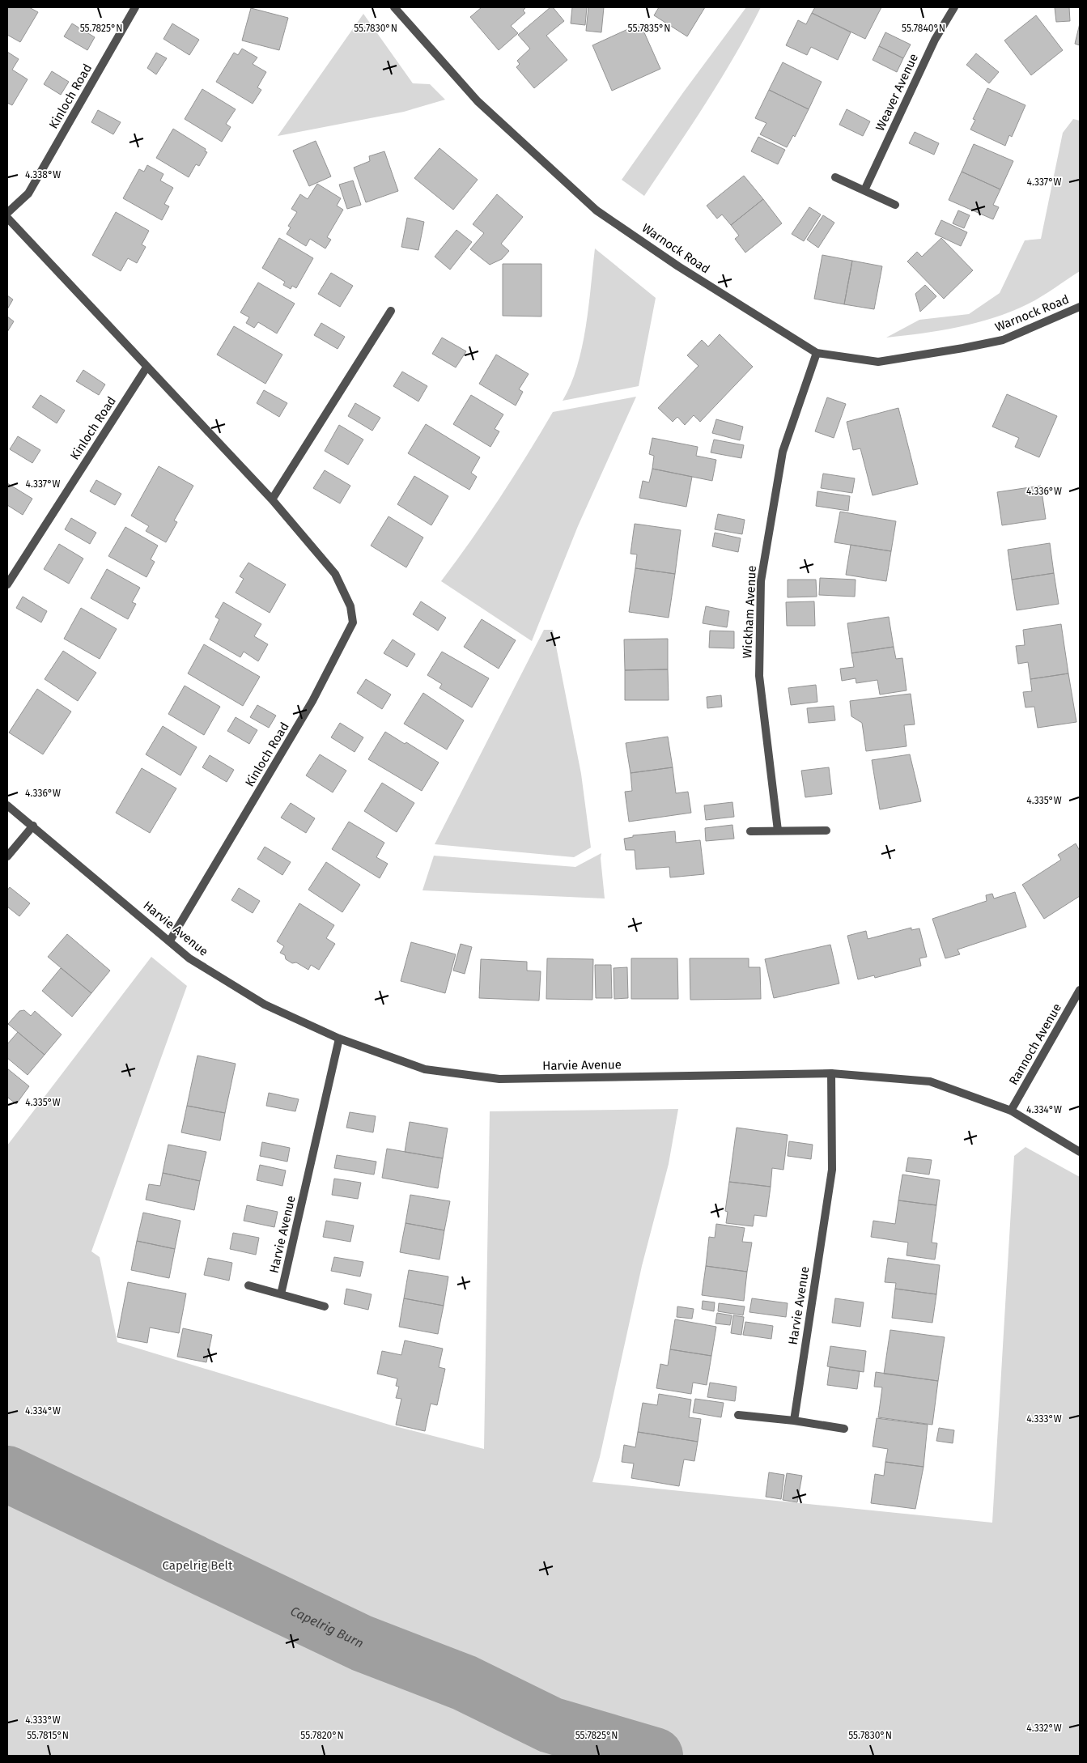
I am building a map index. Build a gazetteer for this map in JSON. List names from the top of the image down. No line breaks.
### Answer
{"streets":{"street":["Weaver Avenue","Kinloch Road","Warnock Road","Wickham Avenue","Harvie Avenue","Rannoch Avenue"]},"crossings":[["Kinloch Road","Harvie Avenue"],["Warnock Road","Wickham Avenue"],["Harvie Avenue","Rannoch Avenue"]],"water":["Capelrig Burn"],"parks":["Capelrig Belt"],"coordinates":["55.7825°N","55.7830°N","55.7835°N","55.7840°N","4.338°W","4.337°W","4.336°W","4.335°W","4.334°W","4.333°W","4.332°W","55.7815°N","55.7820°N"]}
